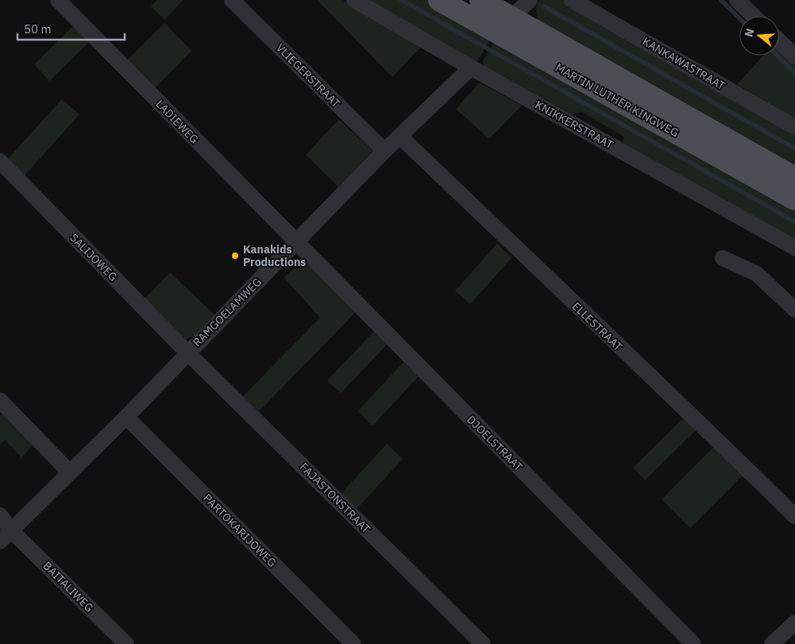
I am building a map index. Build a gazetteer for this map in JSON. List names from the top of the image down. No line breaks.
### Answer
{"streets":{"main road":["MARTIN LUTHER KINGWEG"],"street":["KANKAWASTRAAT","VLIEGERSTRAAT","LADIEWEG","KNIKKERSTRAAT","SALIJOWEG","RAMGOELAMWEG","ELLESTRAAT","DJOELSTRAAT","FAJASTONSTRAAT","PARTOKARIJOWEG","BAITALIWEG"]},"crossings":[["VLIEGERSTRAAT","RAMGOELAMWEG"],["LADIEWEG","RAMGOELAMWEG"],["LADIEWEG","DJOELSTRAAT"],["KNIKKERSTRAAT","RAMGOELAMWEG"],["SALIJOWEG","RAMGOELAMWEG"],["SALIJOWEG","FAJASTONSTRAAT"],["RAMGOELAMWEG","ELLESTRAAT"],["RAMGOELAMWEG","DJOELSTRAAT"],["RAMGOELAMWEG","FAJASTONSTRAAT"],["RAMGOELAMWEG","PARTOKARIJOWEG"],["RAMGOELAMWEG","BAITALIWEG"]],"places":["Kanakids Productions"],"scale_bar":"50 m","north":"left"}
